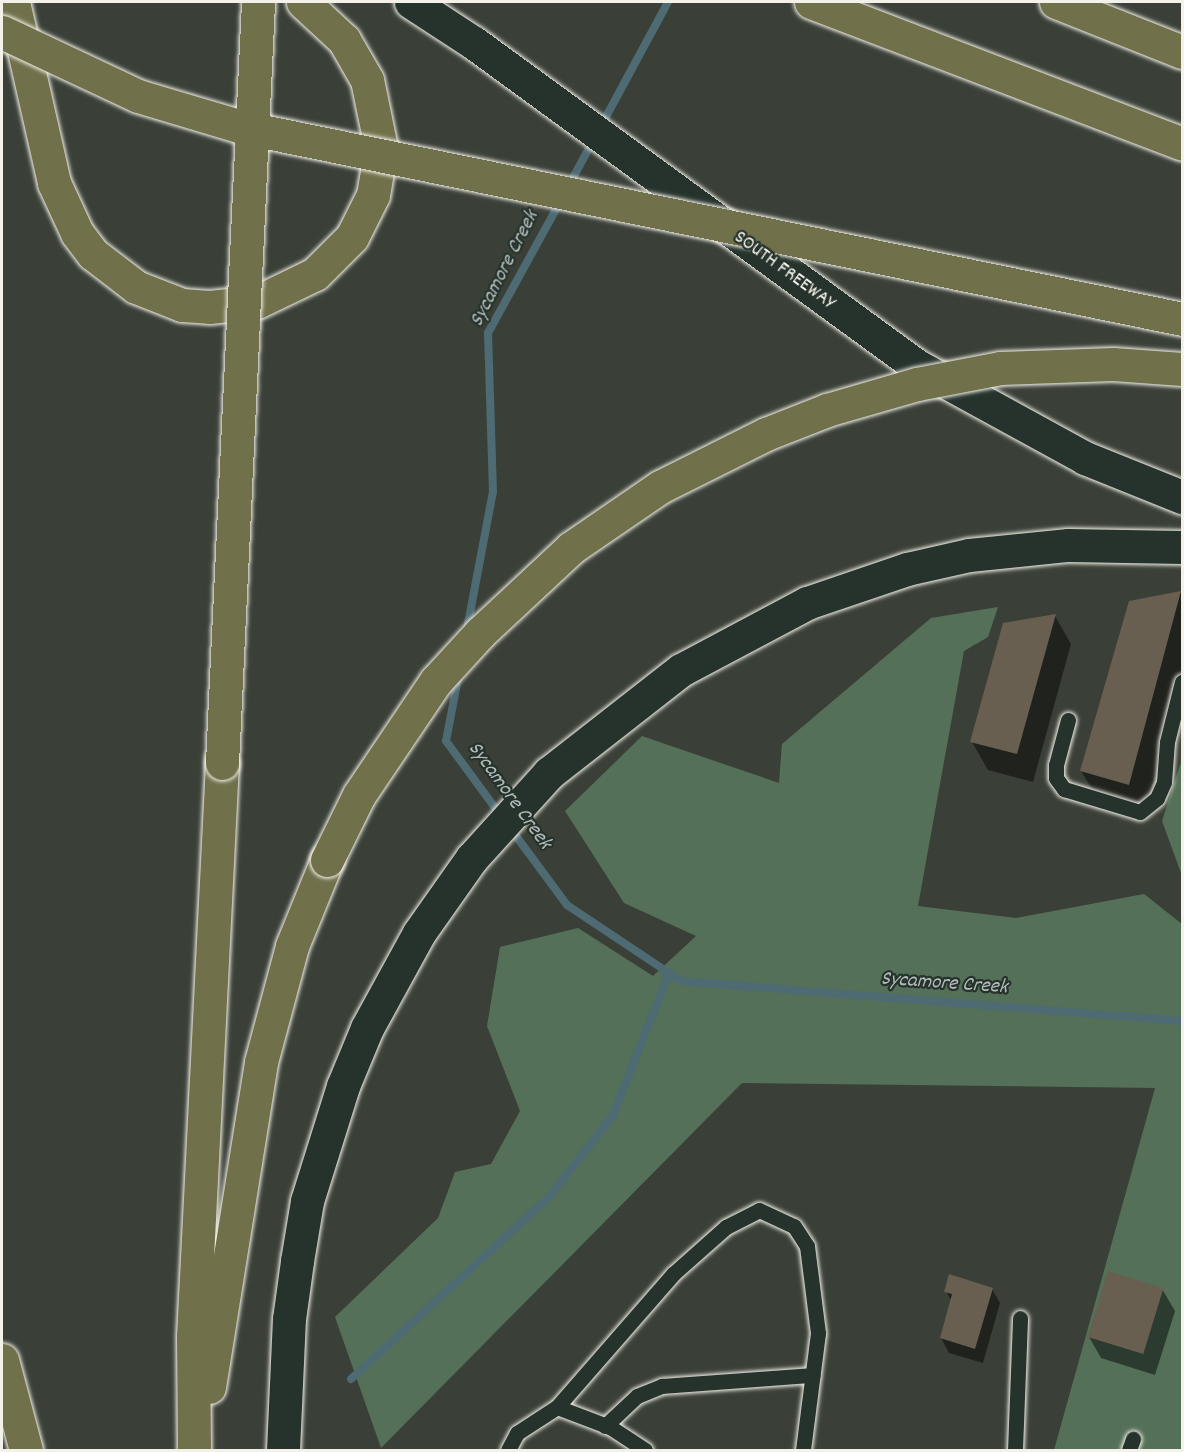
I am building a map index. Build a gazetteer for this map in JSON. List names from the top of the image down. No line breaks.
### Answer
{"streets":{"main road":["SOUTH FREEWAY"]},"water":["Sycamore Creek"]}
